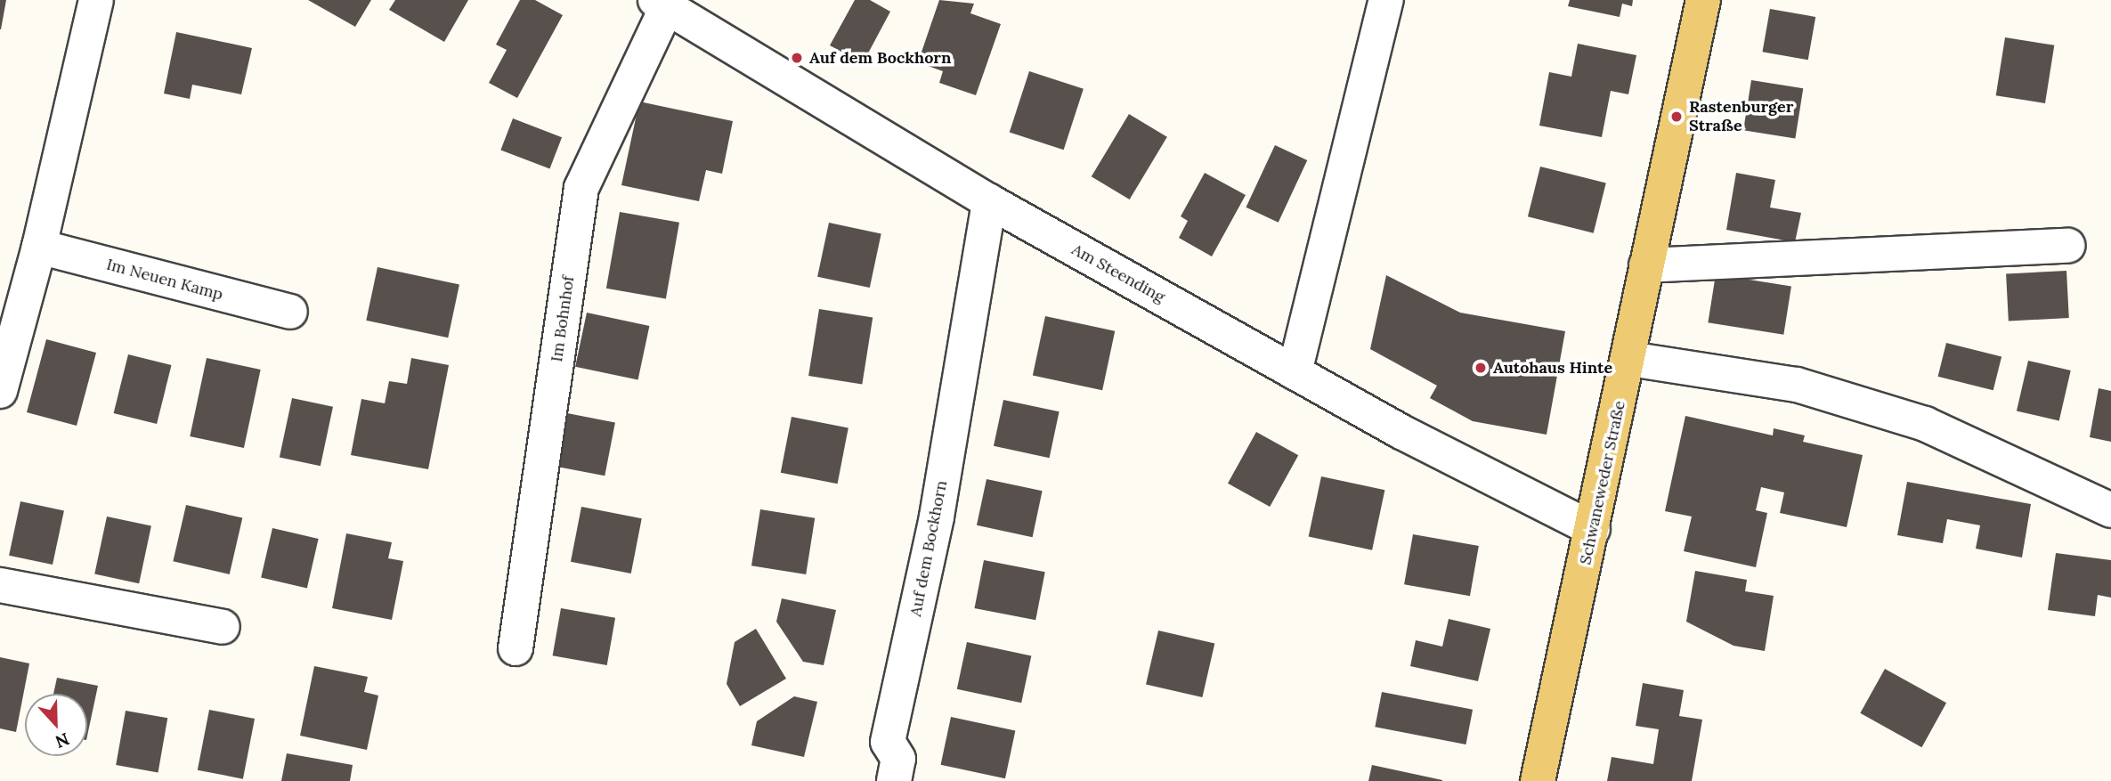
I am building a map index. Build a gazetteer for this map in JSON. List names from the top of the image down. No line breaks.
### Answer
{"streets":{"main road":["Schwaneweder Straße"],"street":["Am Steending","Im Neuen Kamp","Im Bohnhof","Auf dem Bockhorn"]},"crossings":[["Am Steending","Im Bohnhof"],["Am Steending","Schwaneweder Straße"],["Am Steending","Auf dem Bockhorn"]],"places":["Auf dem Bockhorn","Rastenburger Straße","Autohaus Hinte"],"north":"bottom"}
